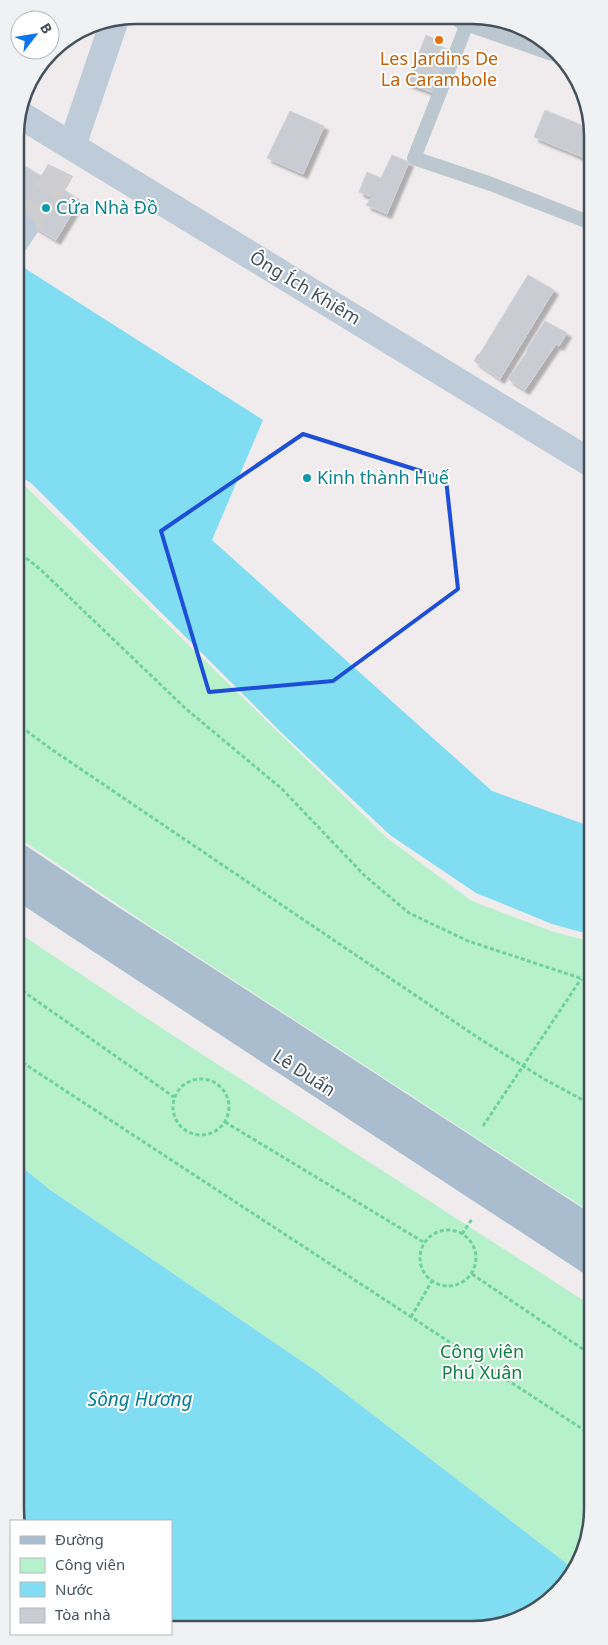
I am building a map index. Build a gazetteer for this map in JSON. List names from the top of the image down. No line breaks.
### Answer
{"streets":{"main road":["Lê Duẩn"],"street":["Ông Ích Khiêm"]},"water":["Sông Hương"],"parks":["Công viên Phú Xuân"],"places":["Les Jardins De La Carambole","Cửa Nhà Đồ","Kinh thành Huế"],"legend":["Đường","Công viên","Nước","Tòa nhà"],"north":"top right"}
